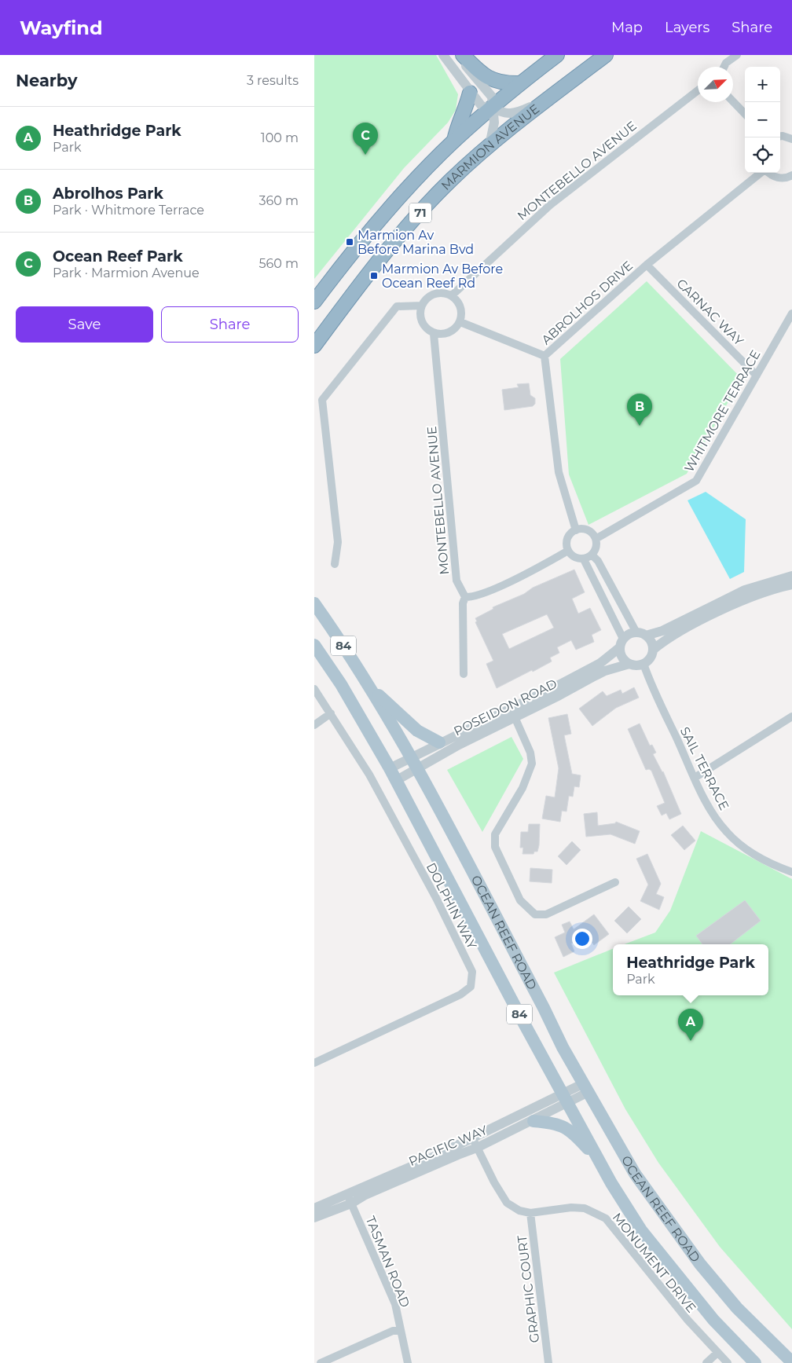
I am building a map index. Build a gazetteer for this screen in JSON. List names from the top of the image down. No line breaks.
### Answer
{"streets":{"highway":["MARMION AVENUE","71"],"main road":["84","OCEAN REEF ROAD"],"street":["MONTEBELLO AVENUE","ABROLHOS DRIVE","CARNAC WAY","WHITMORE TERRACE","POSEIDON ROAD","SAIL TERRACE","DOLPHIN WAY","PACIFIC WAY","TASMAN ROAD","MONUMENT DRIVE","GRAPHIC COURT"]},"crossings":[["ABROLHOS DRIVE","CARNAC WAY"],["ABROLHOS DRIVE","WHITMORE TERRACE"],["CARNAC WAY","WHITMORE TERRACE"],["POSEIDON ROAD","SAIL TERRACE"],["POSEIDON ROAD","OCEAN REEF ROAD"],["OCEAN REEF ROAD","PACIFIC WAY"],["PACIFIC WAY","TASMAN ROAD"],["PACIFIC WAY","MONUMENT DRIVE"],["MONUMENT DRIVE","GRAPHIC COURT"]],"places":{"transit":["Marmion Av Before Marina Bvd","Marmion Av Before Ocean Reef Rd"]},"north":"top right","page":{"header":"Wayfind","nav":["Map","Layers","Share"],"heading":["Nearby","3 results"],"map_buttons":["+","−"],"list":[{"mark":"A","name":"Heathridge Park","note":"Park","value":"100 m"},{"mark":"B","name":"Abrolhos Park","note":"Park · Whitmore Terrace","value":"360 m"},{"mark":"C","name":"Ocean Reef Park","note":"Park · Marmion Avenue","value":"560 m"}],"pins":["C","B","A"],"buttons":["Save","Share"],"popup":["Heathridge Park","Park"]}}
